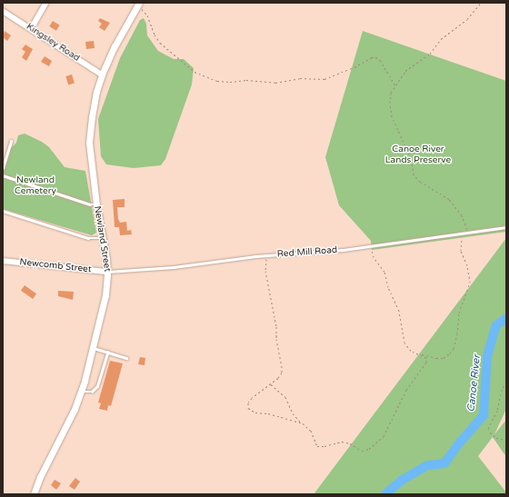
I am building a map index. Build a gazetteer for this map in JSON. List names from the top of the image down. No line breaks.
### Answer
{"streets":{"street":["Kingsley Road","Newland Street","Newcomb Street"],"lane":["Red Mill Road"]},"crossings":[["Kingsley Road","Newland Street"],["Newland Street","Red Mill Road"],["Newland Street","Newcomb Street"],["Red Mill Road","Newcomb Street"]],"water":["Canoe River"],"parks":["Canoe River Lands Preserve","Newland Cemetery"]}
